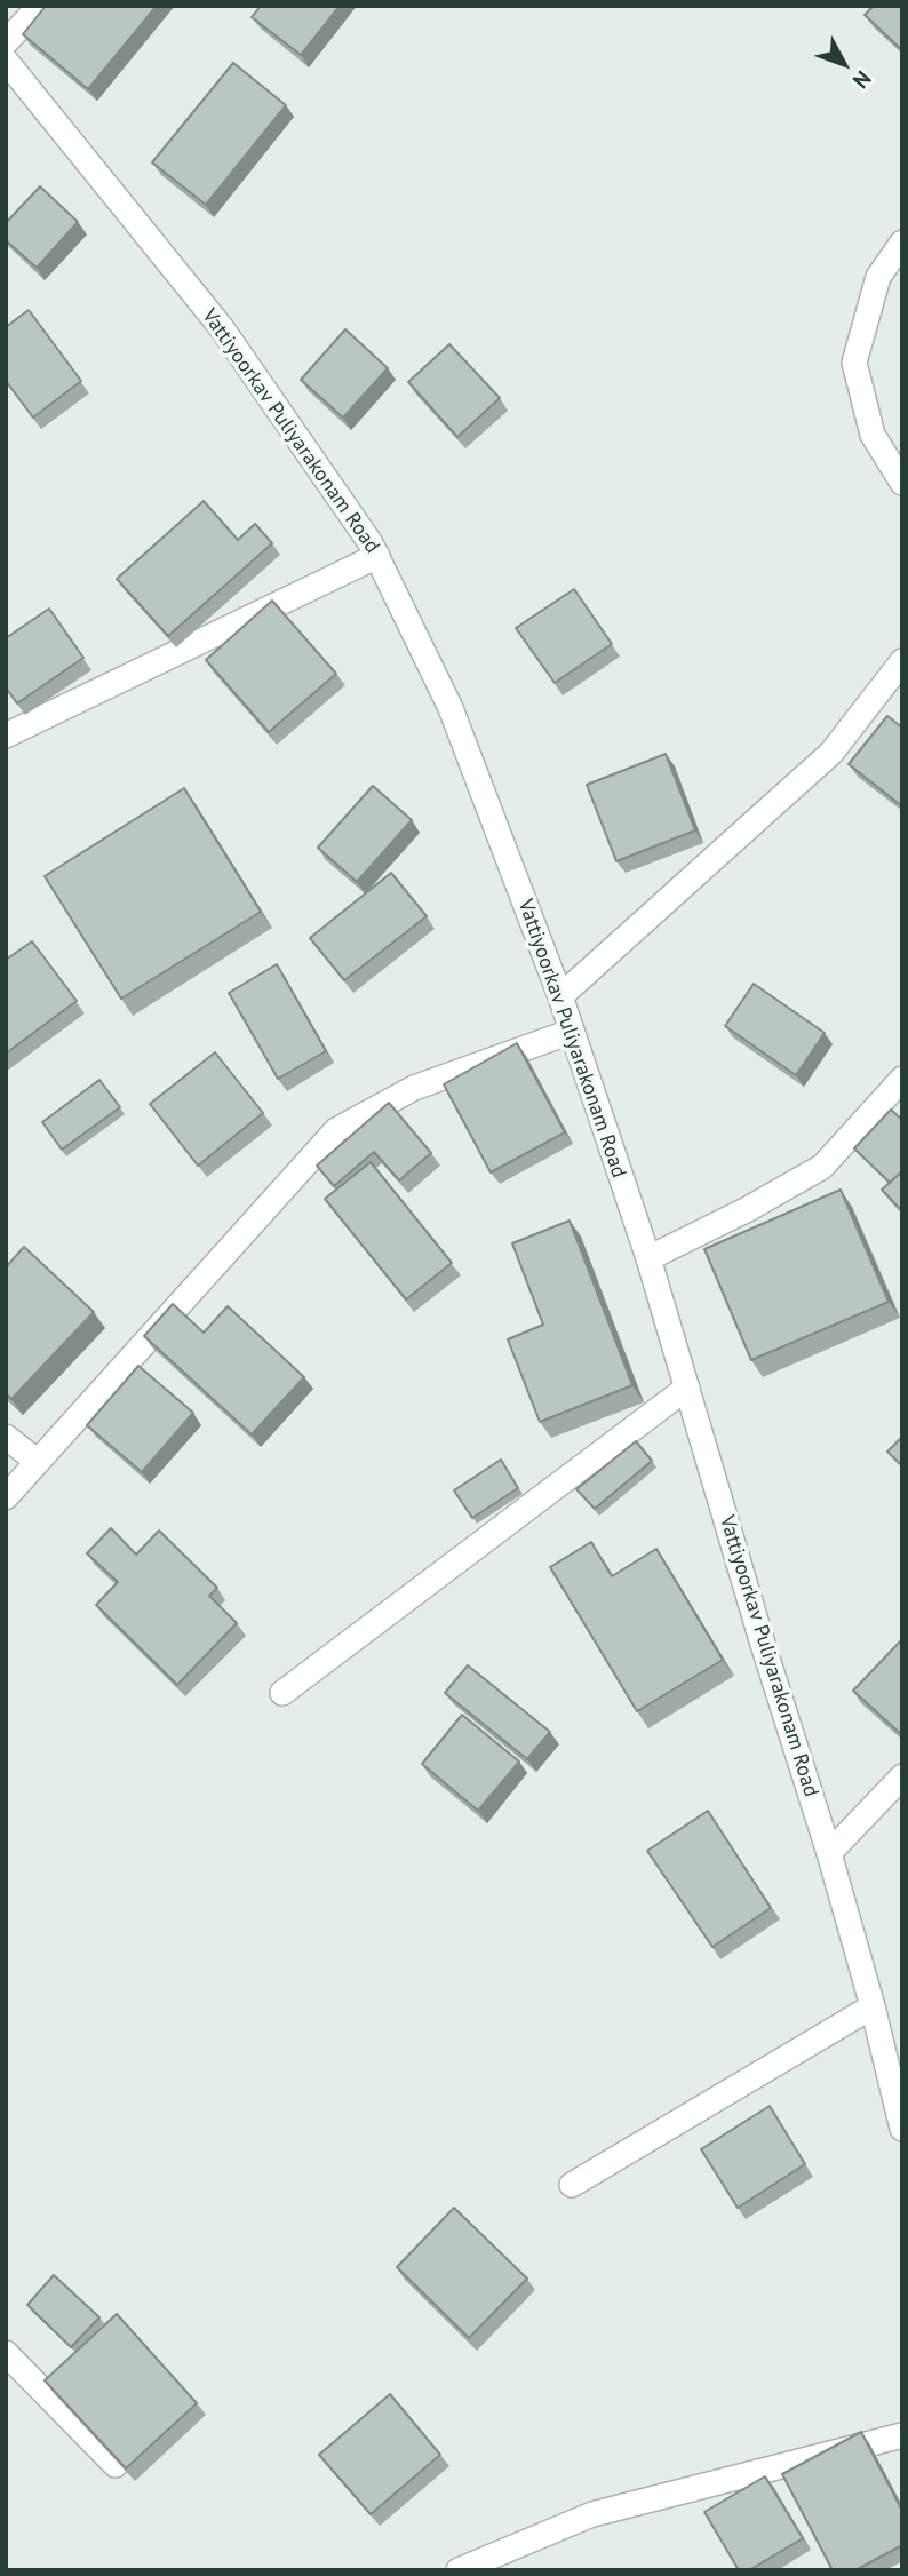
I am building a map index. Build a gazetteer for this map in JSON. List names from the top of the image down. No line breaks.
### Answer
{"streets":{"street":["Vattiyoorkav Puliyarakonam Road"]},"north":"bottom right"}
